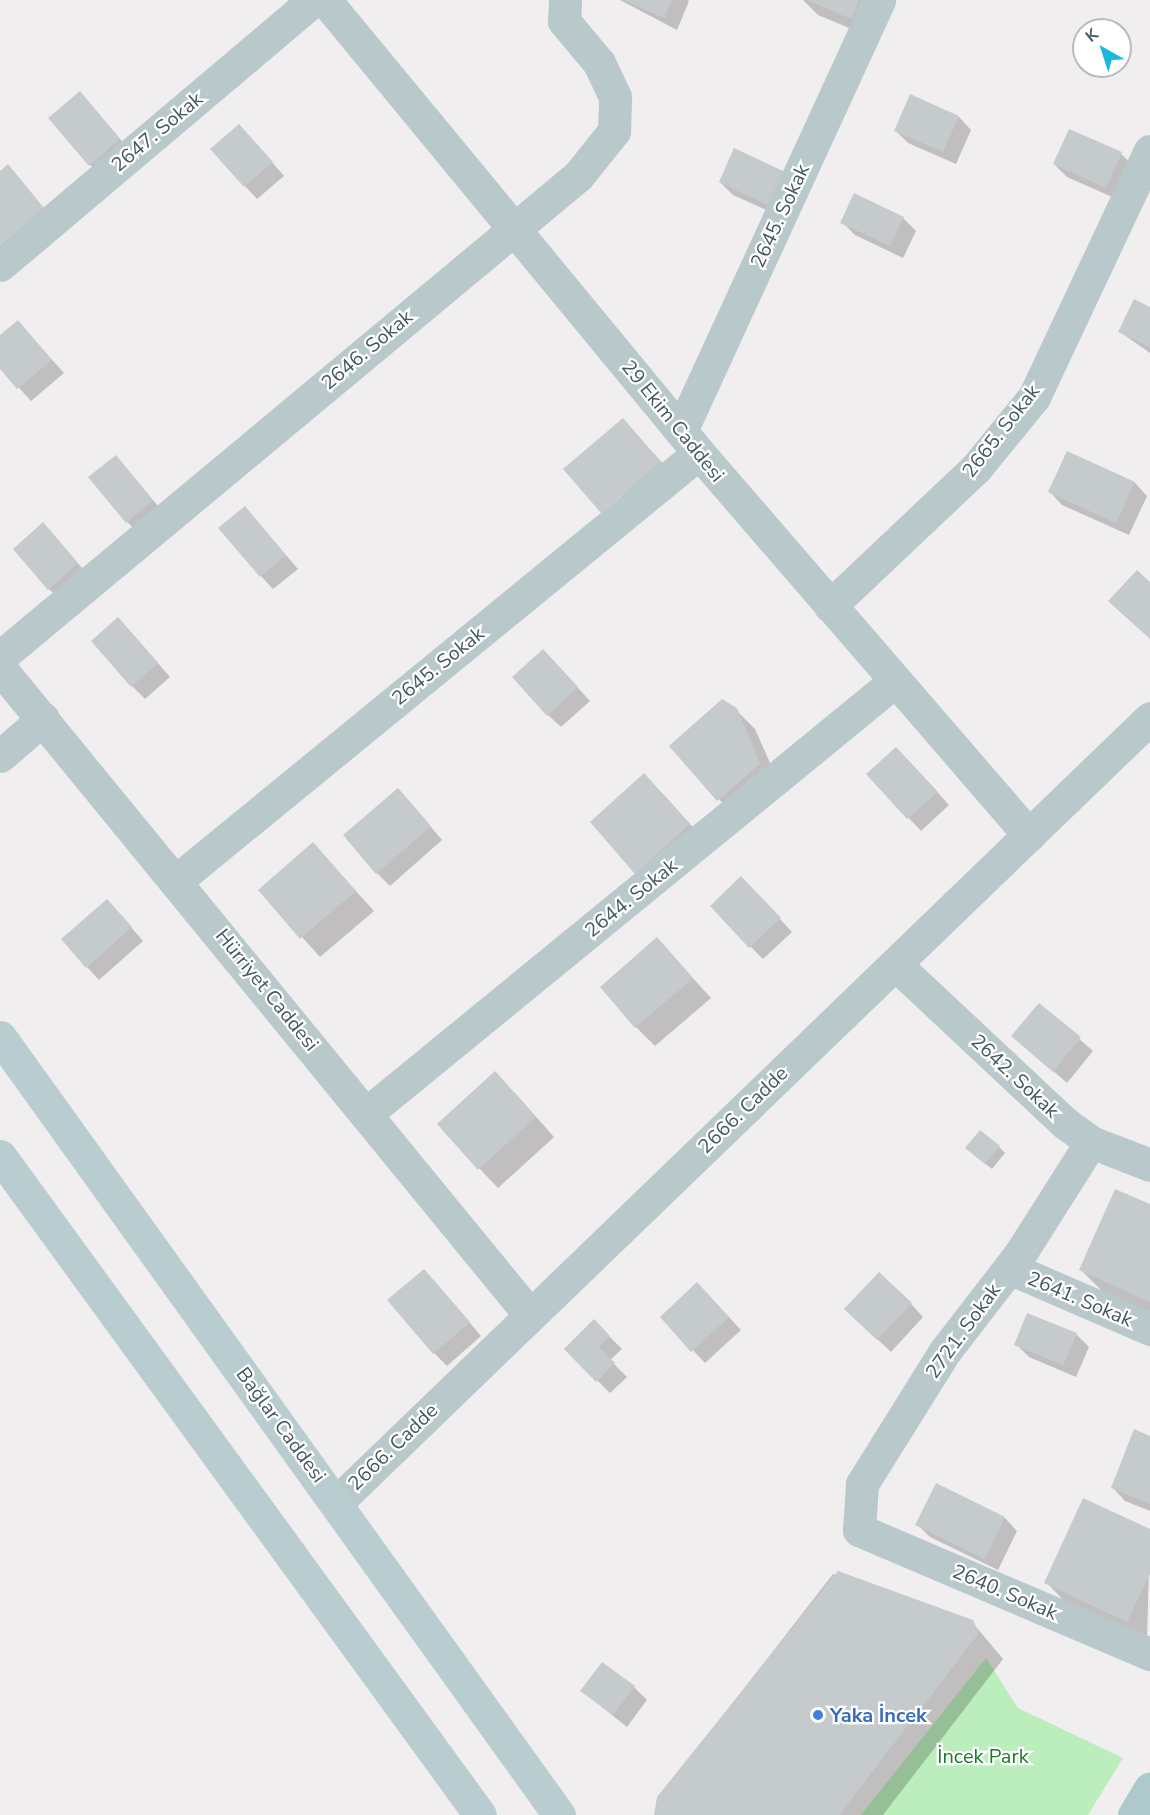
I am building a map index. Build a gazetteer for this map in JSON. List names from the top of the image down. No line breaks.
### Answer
{"streets":{"main road":["Bağlar Caddesi"],"street":["2647. Sokak","2645. Sokak","2646. Sokak","29 Ekim Caddesi","2665. Sokak","2644. Sokak","Hürriyet Caddesi","2642. Sokak","2666. Cadde","2641. Sokak","2721. Sokak","2640. Sokak"]},"crossings":[["2645. Sokak","29 Ekim Caddesi"],["2645. Sokak","Hürriyet Caddesi"],["2646. Sokak","29 Ekim Caddesi"],["29 Ekim Caddesi","2665. Sokak"],["29 Ekim Caddesi","2644. Sokak"],["29 Ekim Caddesi","2666. Cadde"],["2644. Sokak","Hürriyet Caddesi"],["Hürriyet Caddesi","2666. Cadde"],["2642. Sokak","2666. Cadde"],["2642. Sokak","2721. Sokak"],["2666. Cadde","Bağlar Caddesi"],["2641. Sokak","2721. Sokak"],["2721. Sokak","2640. Sokak"]],"parks":["İncek Park"],"places":["Yaka İncek"],"north":"top left"}
